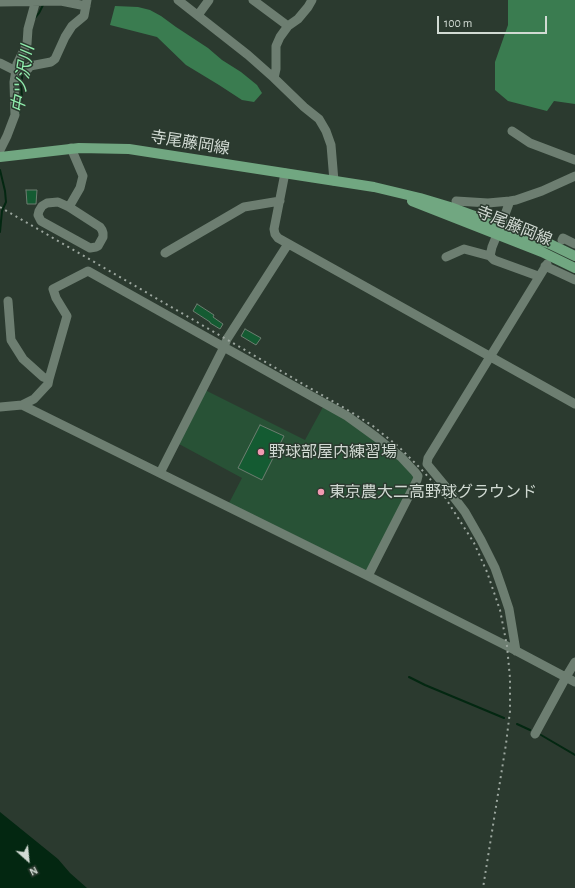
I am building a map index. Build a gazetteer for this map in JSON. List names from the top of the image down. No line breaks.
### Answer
{"streets":{"main road":["寺尾藤岡線"]},"water":["中ツ沢川"],"places":["野球部屋内練習場","東京農大二高野球グラウンド"],"scale_bar":"100 m","north":"bottom right"}
